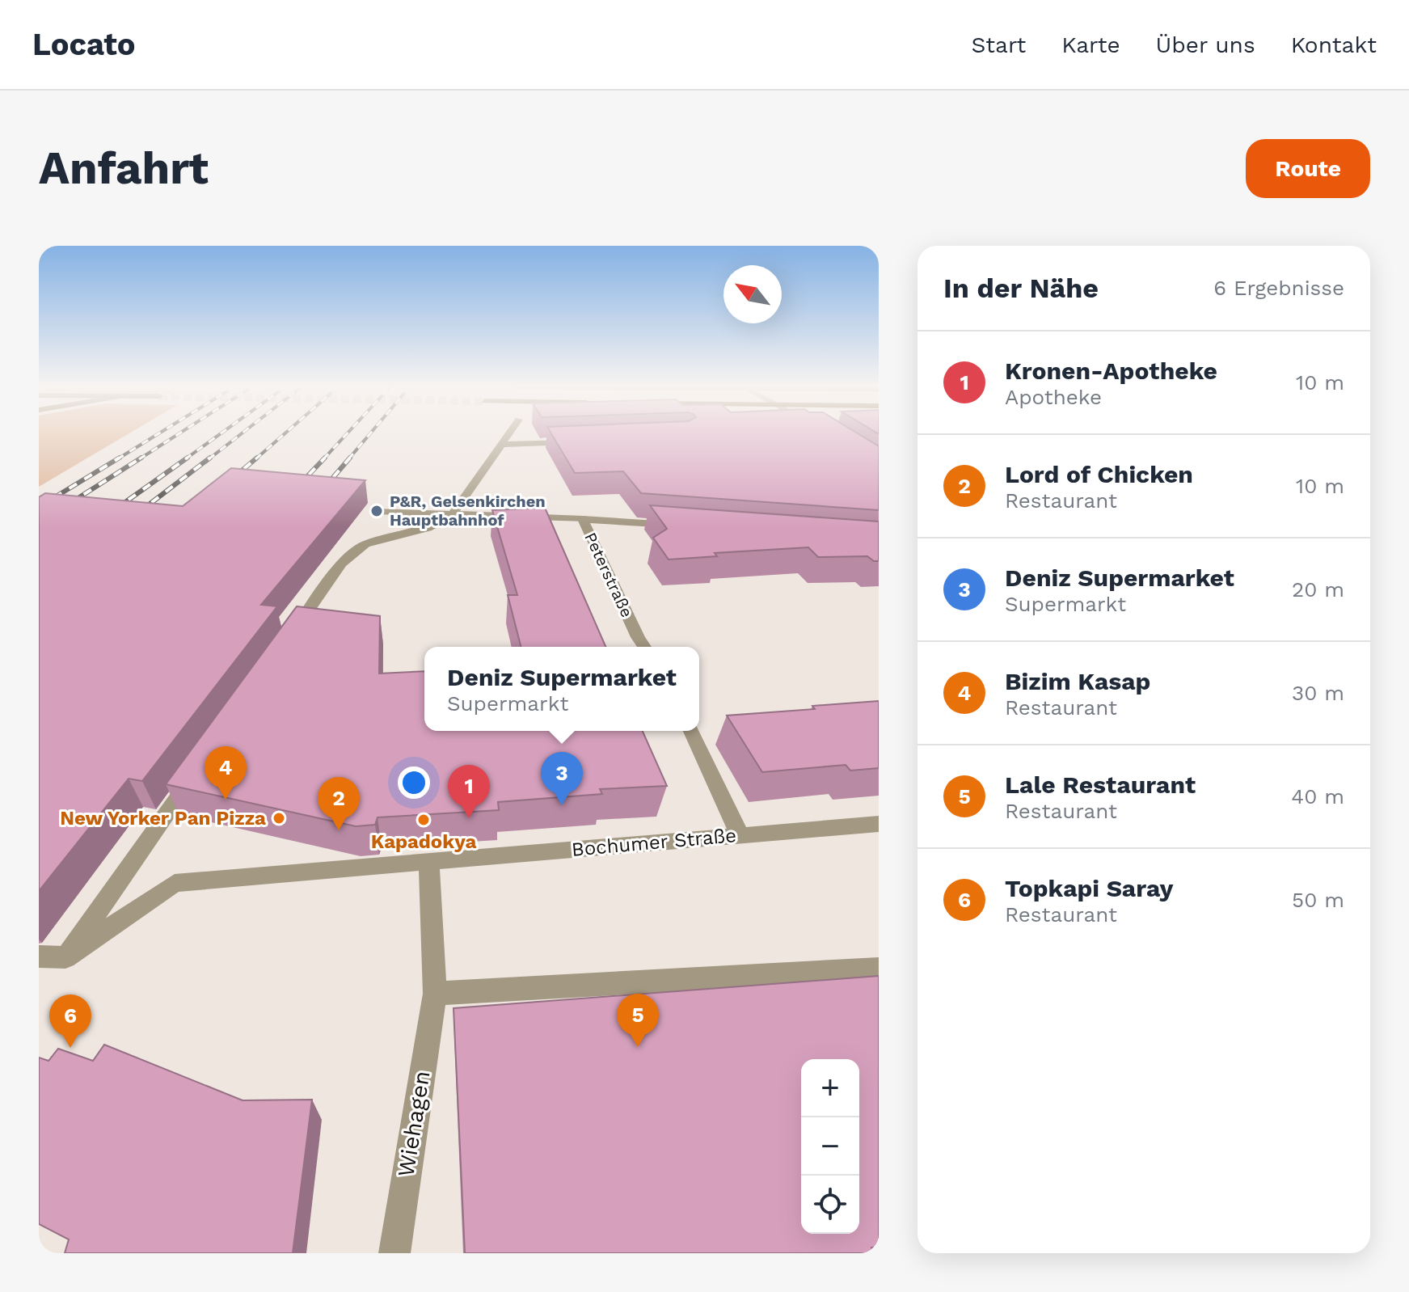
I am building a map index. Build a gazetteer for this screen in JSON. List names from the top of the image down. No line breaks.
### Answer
{"streets":{"street":["Peterstraße","Bochumer Straße","Wiehagen"]},"places":["P&R, Gelsenkirchen Hauptbahnhof","New Yorker Pan Pizza","Kapadokya"],"north":"top left","page":{"header":"Locato","nav":["Start","Karte","Über uns","Kontakt"],"buttons":"Route","title":"Anfahrt","heading":["In der Nähe","6 Ergebnisse"],"list":[{"mark":"1","name":"Kronen-Apotheke","note":"Apotheke","value":"10 m"},{"mark":"2","name":"Lord of Chicken","note":"Restaurant","value":"10 m"},{"mark":"3","name":"Deniz Supermarket","note":"Supermarkt","value":"20 m"},{"mark":"4","name":"Bizim Kasap","note":"Restaurant","value":"30 m"},{"mark":"5","name":"Lale Restaurant","note":"Restaurant","value":"40 m"},{"mark":"6","name":"Topkapi Saray","note":"Restaurant","value":"50 m"}],"popup":["Deniz Supermarket","Supermarkt"],"pins":["4","3","1","2","5","6"],"map_buttons":["+","−"]}}
